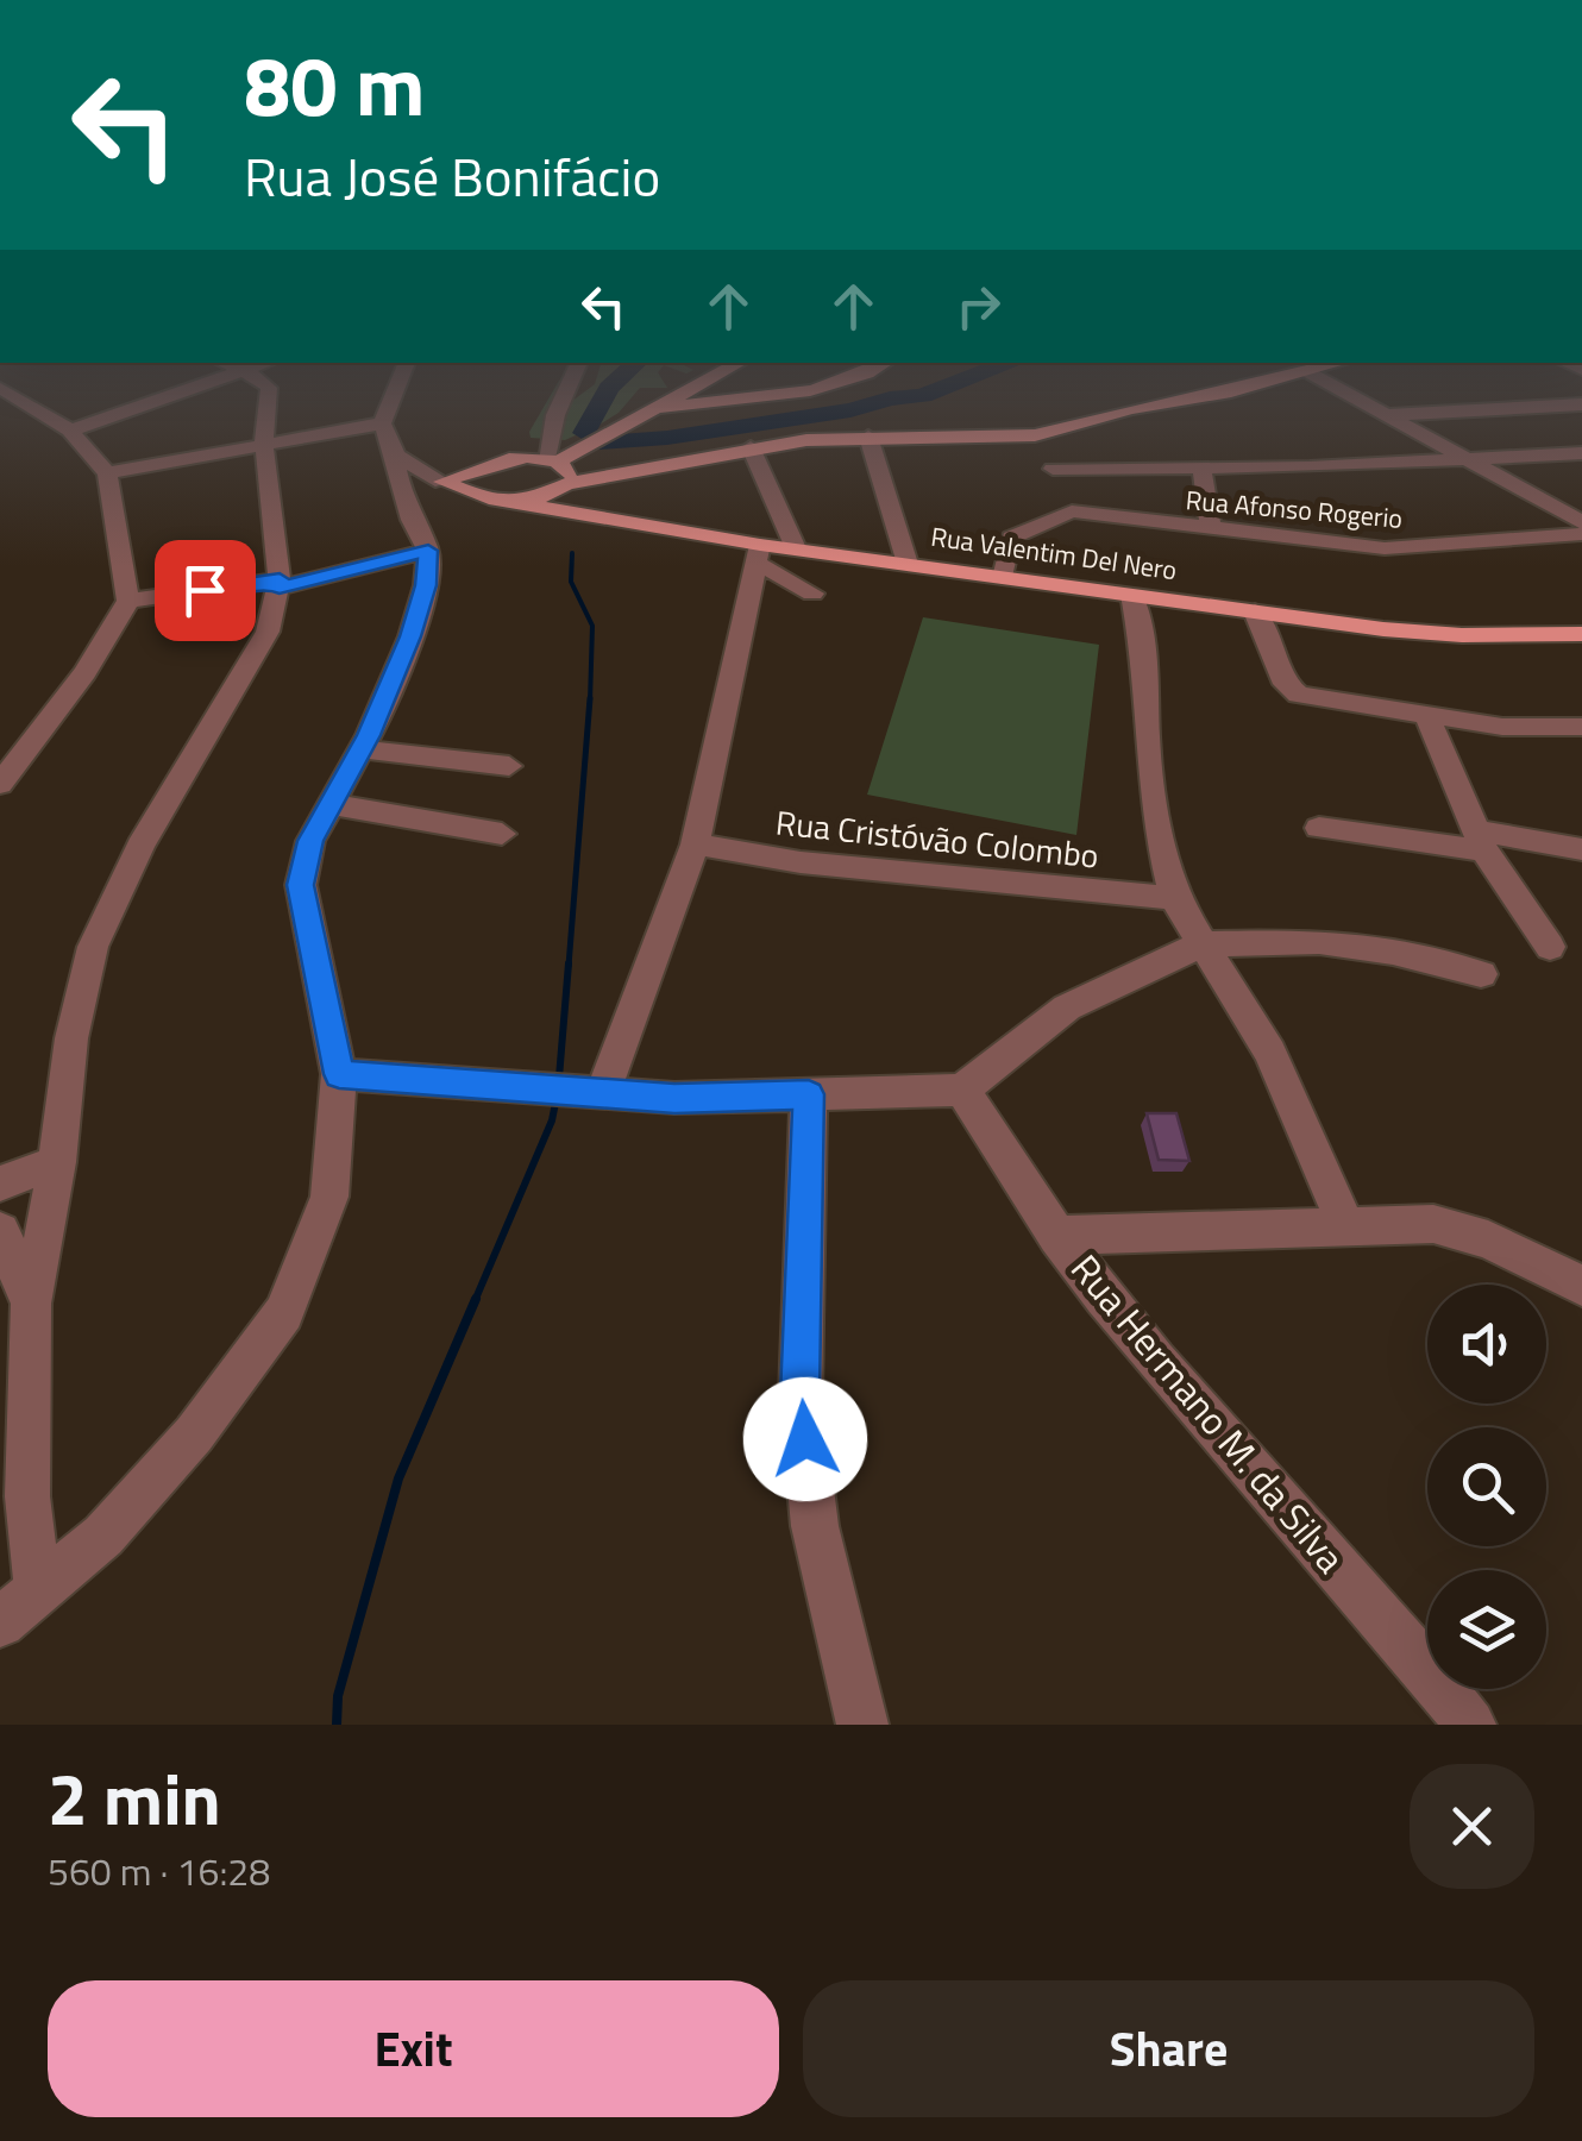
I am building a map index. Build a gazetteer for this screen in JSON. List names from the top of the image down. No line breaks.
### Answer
{"streets":{"main road":["Rua Valentim Del Nero"],"street":["Rua Afonso Rogerio","Rua Cristóvão Colombo","Rua Hermano M. da Silva"]},"page":{"turn":["80 m","Rua José Bonifácio"],"heading":["2 min","560 m · 16:28"],"buttons":["Exit","Share"]}}
